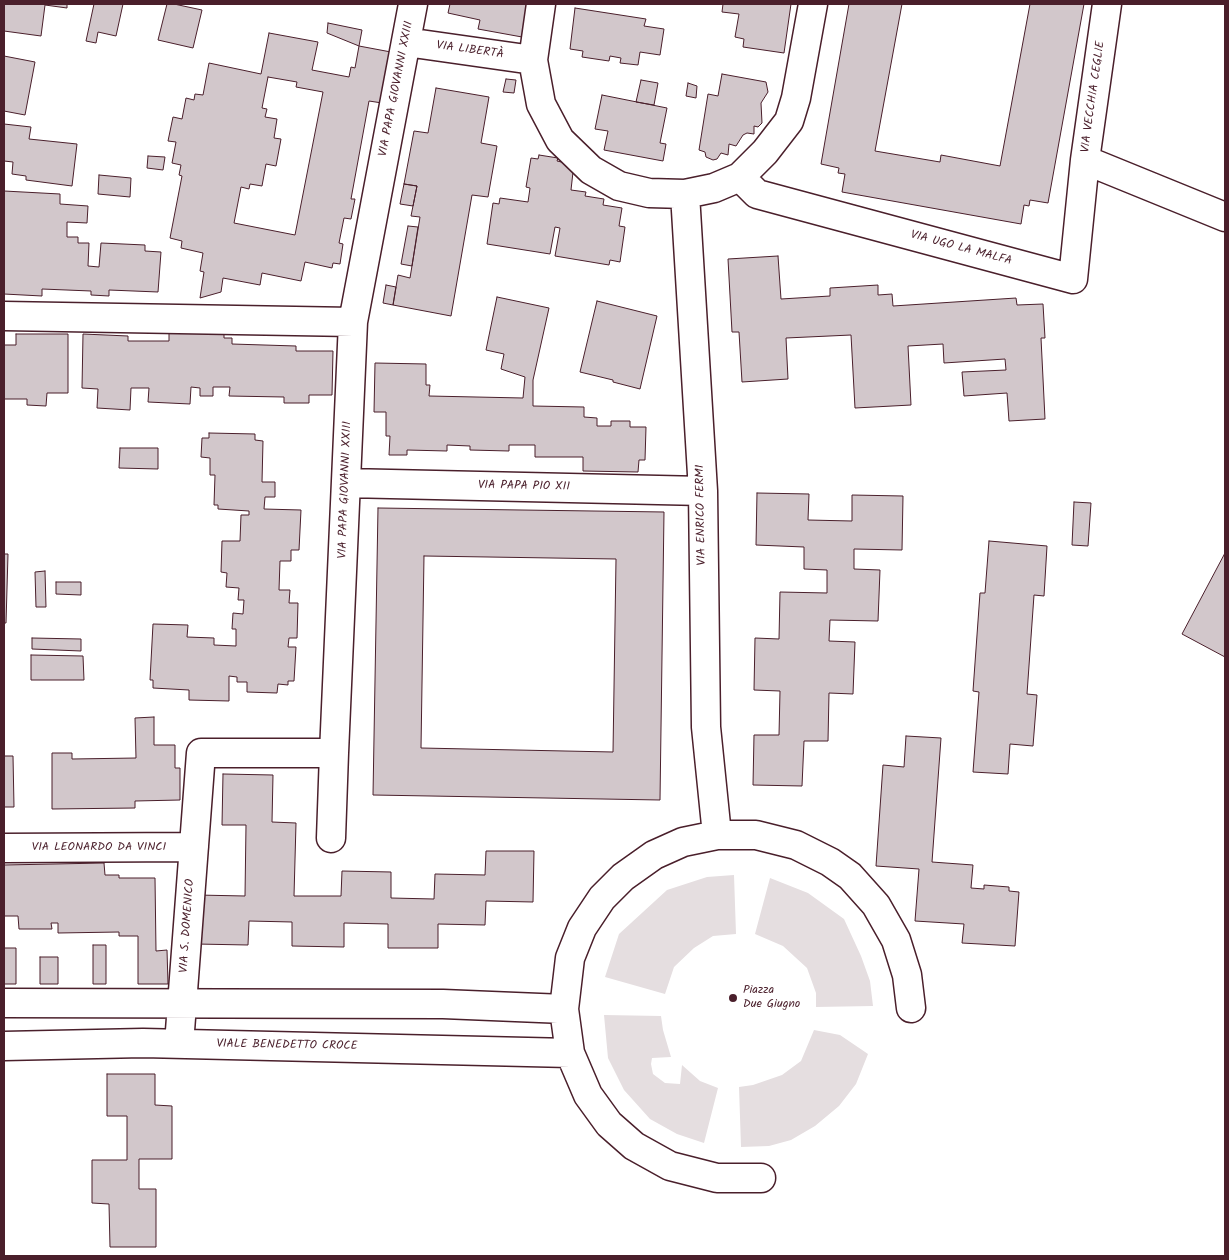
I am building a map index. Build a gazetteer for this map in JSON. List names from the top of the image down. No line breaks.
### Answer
{"streets":{"street":["VIA LIBERTÀ","VIA PAPA GIOVANNI XXIII","VIA VECCHIA CEGLIE","VIA UGO LA MALFA","VIA PAPA PIO XII","VIA ENRICO FERMI","VIA LEONARDO DA VINCI","VIA S. DOMENICO","VIALE BENEDETTO CROCE"]},"crossings":[["VIA LIBERTÀ","VIA PAPA GIOVANNI XXIII"],["VIA PAPA GIOVANNI XXIII","VIA PAPA PIO XII"],["VIA VECCHIA CEGLIE","VIA UGO LA MALFA"],["VIA PAPA PIO XII","VIA ENRICO FERMI"],["VIA LEONARDO DA VINCI","VIA S. DOMENICO"],["VIA S. DOMENICO","VIALE BENEDETTO CROCE"]],"places":["Piazza Due Giugno"]}
